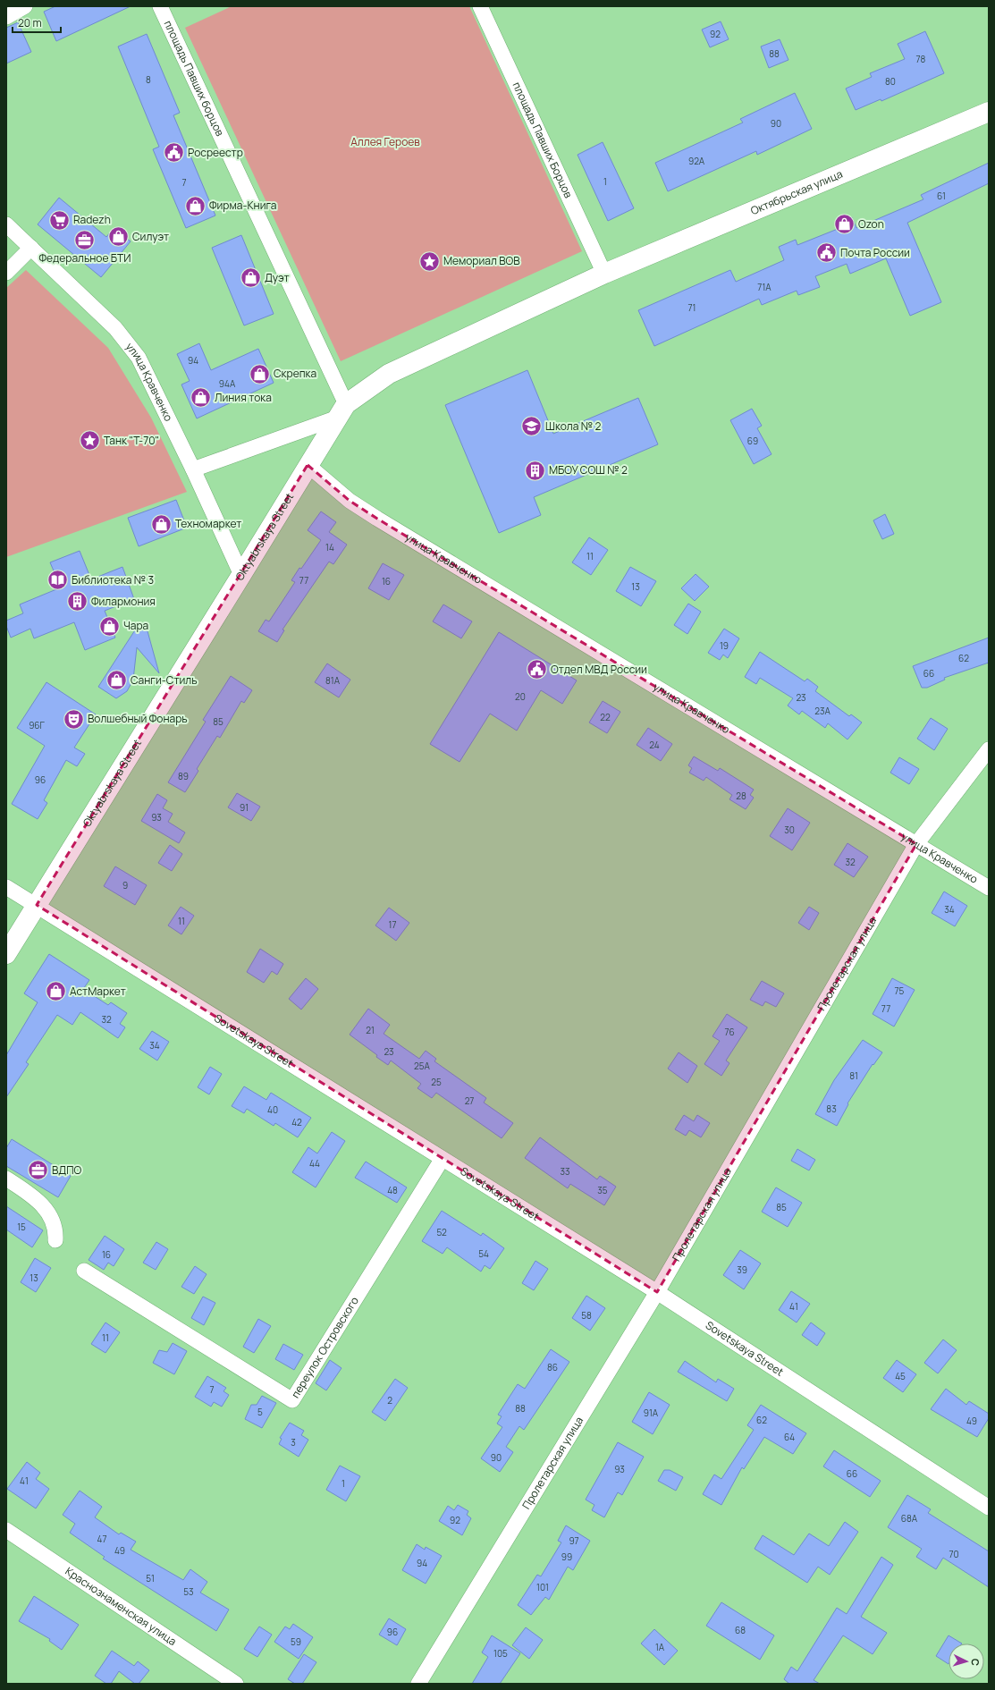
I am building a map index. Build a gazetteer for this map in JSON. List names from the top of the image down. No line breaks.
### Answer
{"streets":{"main road":["Октябрьская улица","Oktyabrskaya Street"],"street":["площадь Павших борцов","площадь Павших Борцов","улица Кравченко","Пролетарская улица","Sovetskaya Street","переулок Островского","Краснознаменская улица"]},"crossings":[["площадь Павших борцов","Октябрьская улица"],["площадь Павших борцов","Oktyabrskaya Street"],["площадь Павших Борцов","Октябрьская улица"],["Октябрьская улица","Oktyabrskaya Street"],["улица Кравченко","Oktyabrskaya Street"],["улица Кравченко","Пролетарская улица"],["Oktyabrskaya Street","Sovetskaya Street"],["Пролетарская улица","Sovetskaya Street"],["Sovetskaya Street","переулок Островского"]],"parks":["Аллея Героев"],"places":{"public building":["Росреестр","Почта России","Отдел МВД России"],"shop":["Фирма-Книга","Ozon","Силуэт","Дуэт","Скрепка","Линия тока","Техномаркет","Чара","Санги-Стиль","АстМаркет"],"supermarket":["Radezh"],"office":["Федеральное БТИ","ВДПО"],"place":["Мемориал ВОВ","Танк \"Т-70\""],"school or university":["Школа № 2"],"building":["МБОУ СОШ № 2","Филармония"],"library":["Библиотека № 3"],"theatre":["Волшебный Фонарь"]},"house_numbers":["92","88","78","8","80","90","92А","1","7","61","71А","71","94","94А","69","14","11","77","16","13","19","62","66","81А","20","23","23А","22","85","96Г","24","89","96","28","91","93","30","32","9","34","11","17","75","77","32","21","76","34","23","25А","81","25","27","83","40","42","44","33","48","35","85","15","52","54","16","39","13","41","58","11","86","45","7","2","88","5","91А","62","49","64","3","90","93","66","41","1","68А","92","47","97","49","70","99","94","51","101","53","68","96","59","1А","105"],"scale_bar":"20 m","north":"right"}
